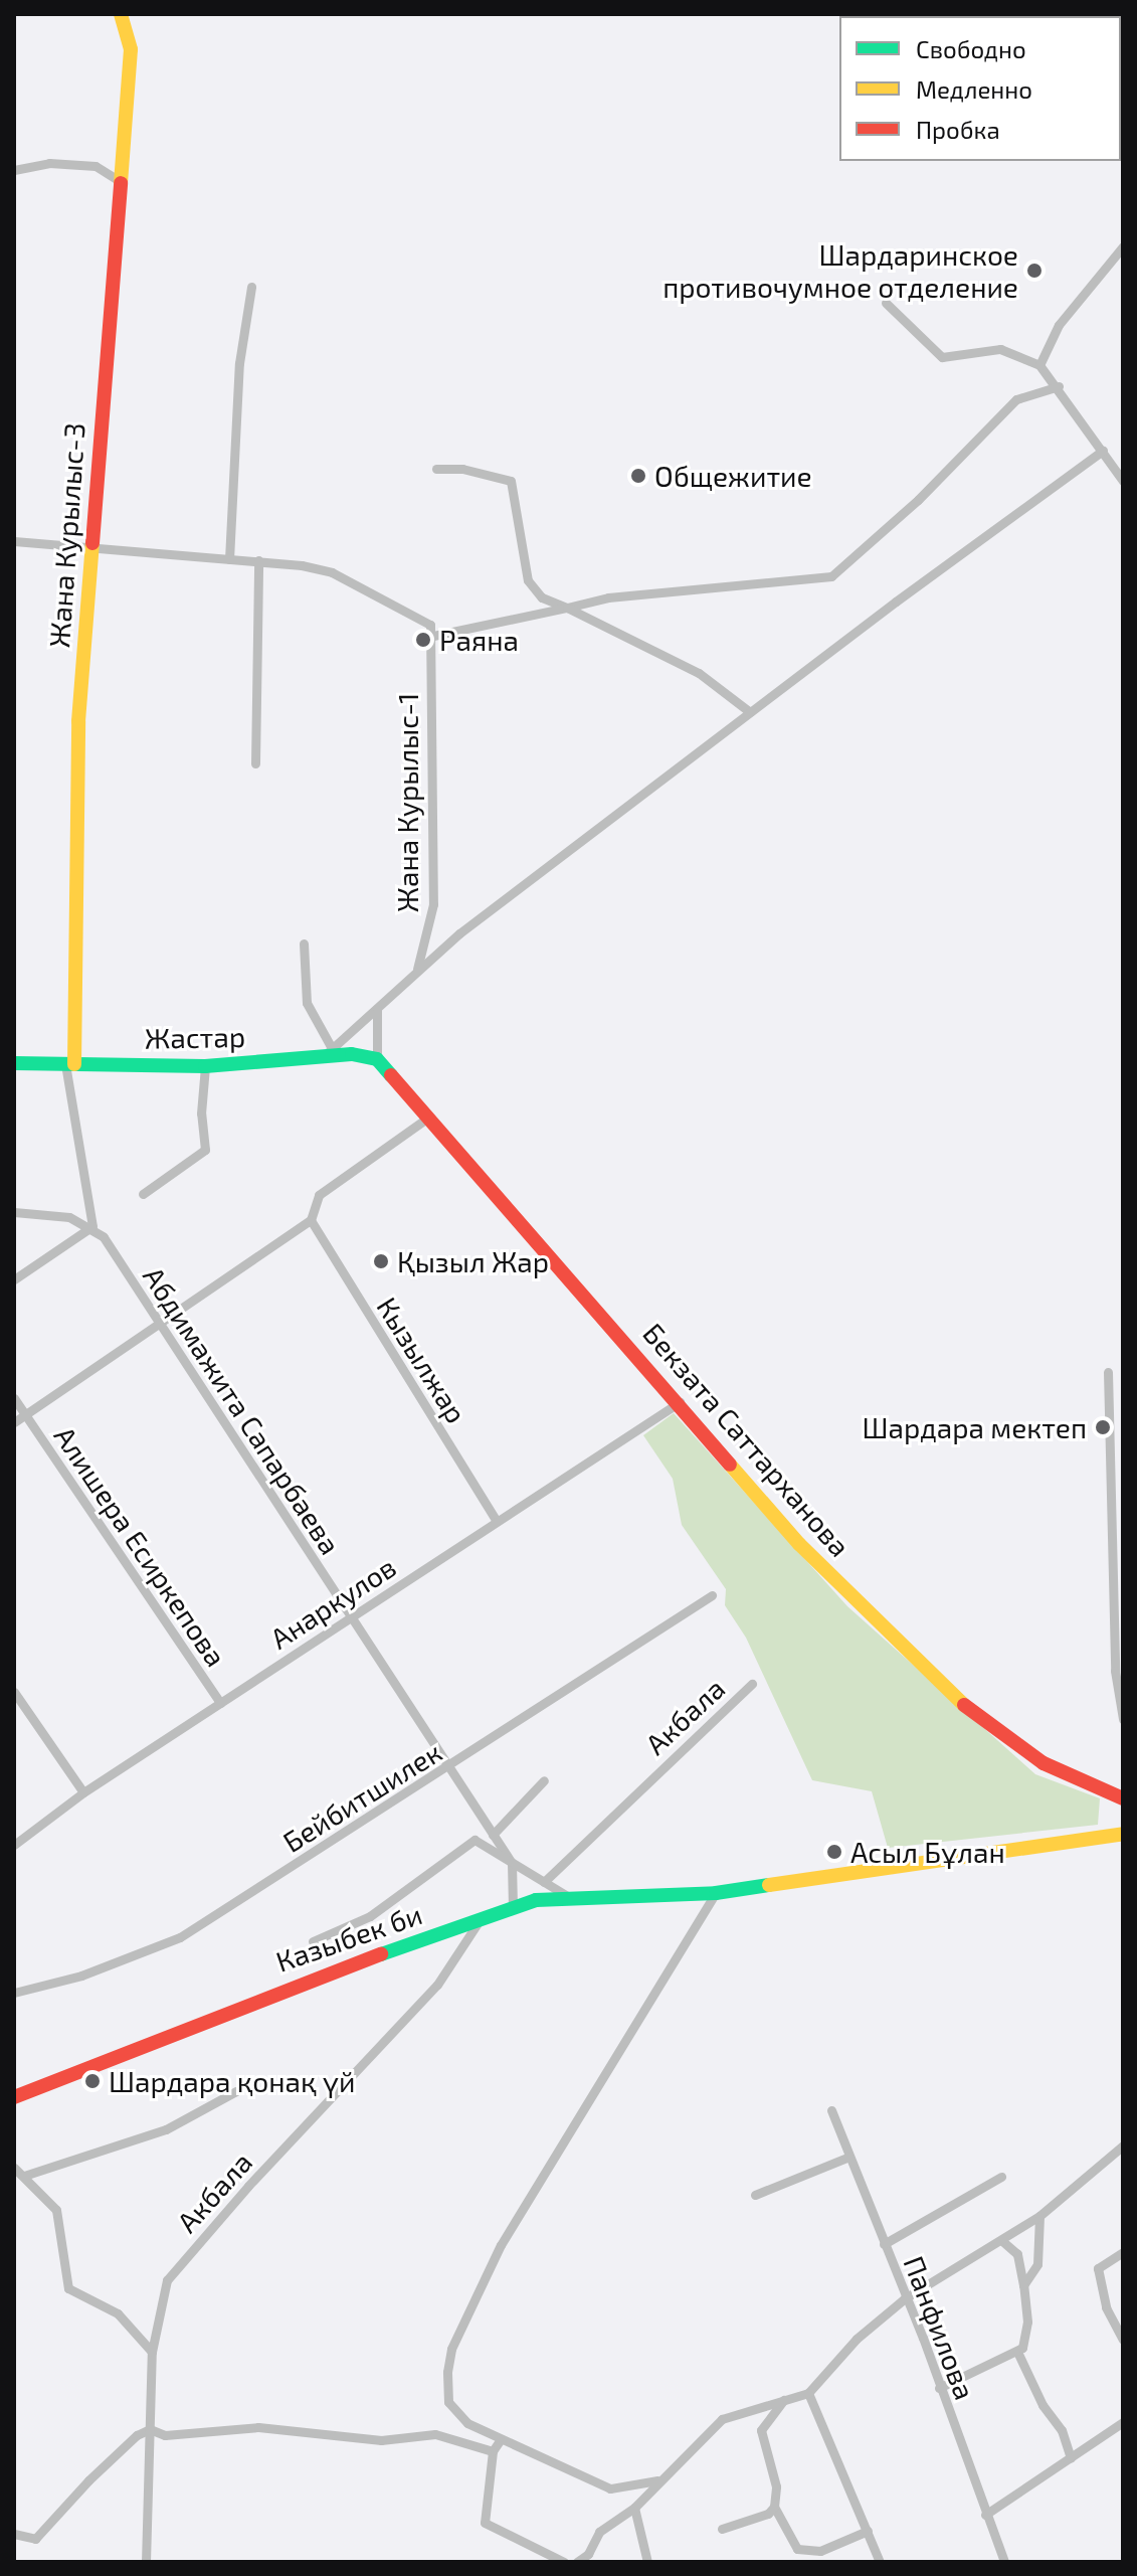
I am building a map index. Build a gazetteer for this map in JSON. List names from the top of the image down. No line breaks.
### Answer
{"streets":{"street":["Жана Курылыс-3","Жана Курылыс-1","Жастар","Кызылжар","Абдимажита Сапарбаева","Бекзата Саттарханова","Алишера Есиркепова","Анаркулов","Акбала","Бейбитшилек","Казыбек би","Панфилова"]},"crossings":[["Жана Курылыс-3","Жастар"],["Жана Курылыс-3","Абдимажита Сапарбаева"],["Жастар","Абдимажита Сапарбаева"],["Жастар","Бекзата Саттарханова"],["Кызылжар","Анаркулов"],["Абдимажита Сапарбаева","Анаркулов"],["Абдимажита Сапарбаева","Бейбитшилек"],["Бекзата Саттарханова","Анаркулов"],["Алишера Есиркепова","Анаркулов"],["Акбала","Казыбек би"]],"places":["Шардаринское противочумное отделение","Общежитие","Раяна","Қызыл Жар","Шардара мектеп","Асыл Бұлан","Шардара қонақ үй"],"legend":["Свободно","Медленно","Пробка"]}
